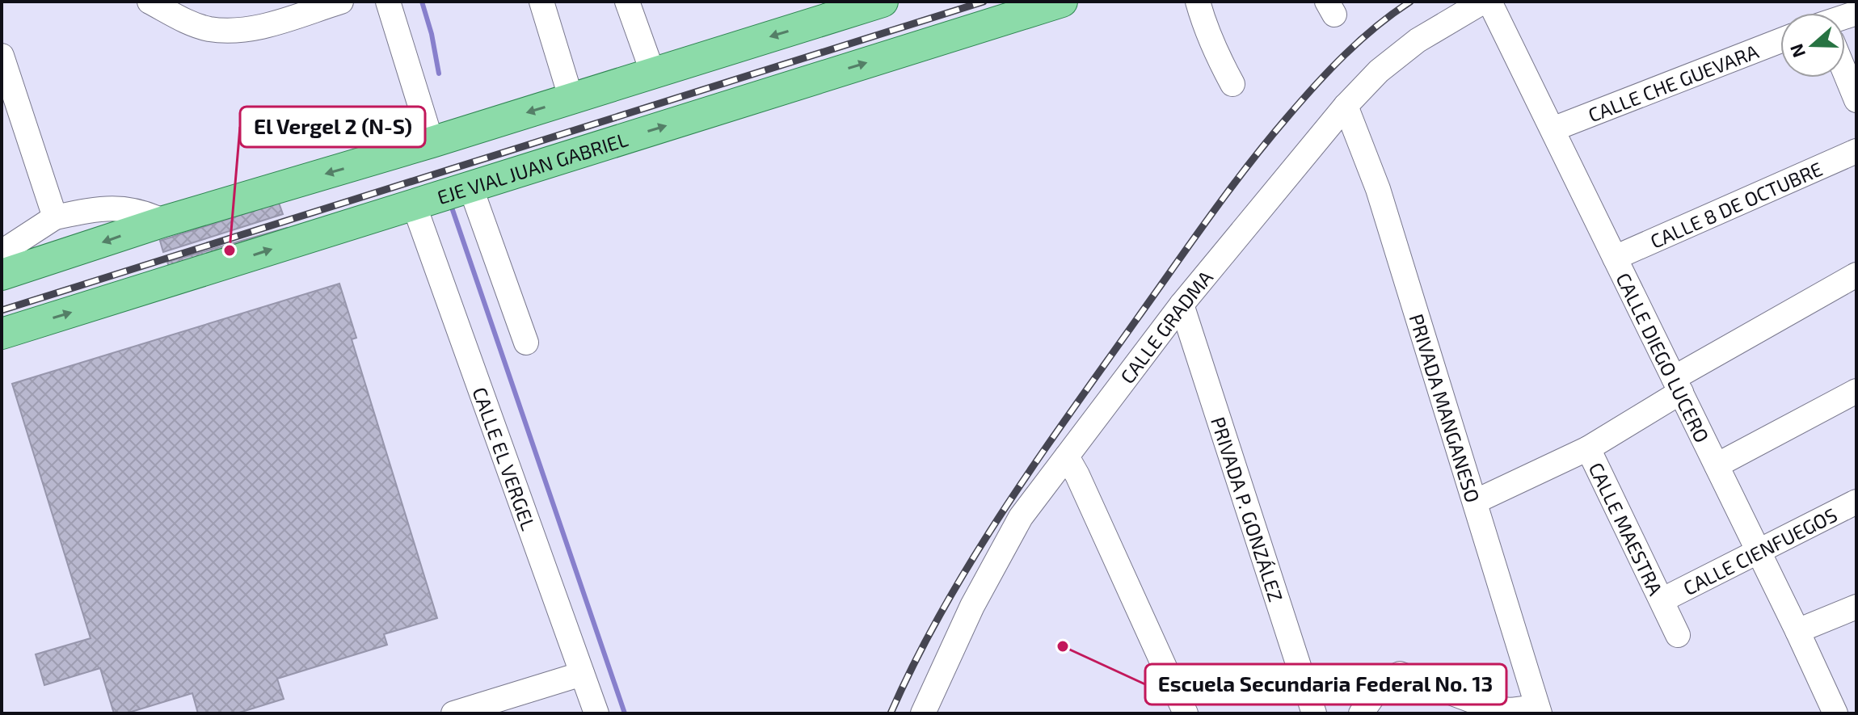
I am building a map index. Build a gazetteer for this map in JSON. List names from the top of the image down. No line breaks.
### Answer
{"streets":{"main road":["EJE VIAL JUAN GABRIEL"],"street":["CALLE CHE GUEVARA","CALLE 8 DE OCTUBRE","CALLE GRADMA","CALLE DIEGO LUCERO","PRIVADA MANGANESO","CALLE EL VERGEL","PRIVADA P. GONZÁLEZ","CALLE MAESTRA","CALLE CIENFUEGOS"]},"crossings":[["CALLE CHE GUEVARA","CALLE DIEGO LUCERO"],["EJE VIAL JUAN GABRIEL","CALLE EL VERGEL"],["CALLE 8 DE OCTUBRE","CALLE DIEGO LUCERO"],["CALLE GRADMA","PRIVADA MANGANESO"],["CALLE GRADMA","PRIVADA P. GONZÁLEZ"],["CALLE DIEGO LUCERO","CALLE MAESTRA"],["CALLE DIEGO LUCERO","CALLE CIENFUEGOS"],["CALLE MAESTRA","CALLE CIENFUEGOS"]],"places":["El Vergel 2 (N-S)","Escuela Secundaria Federal No. 13"],"north":"left"}
